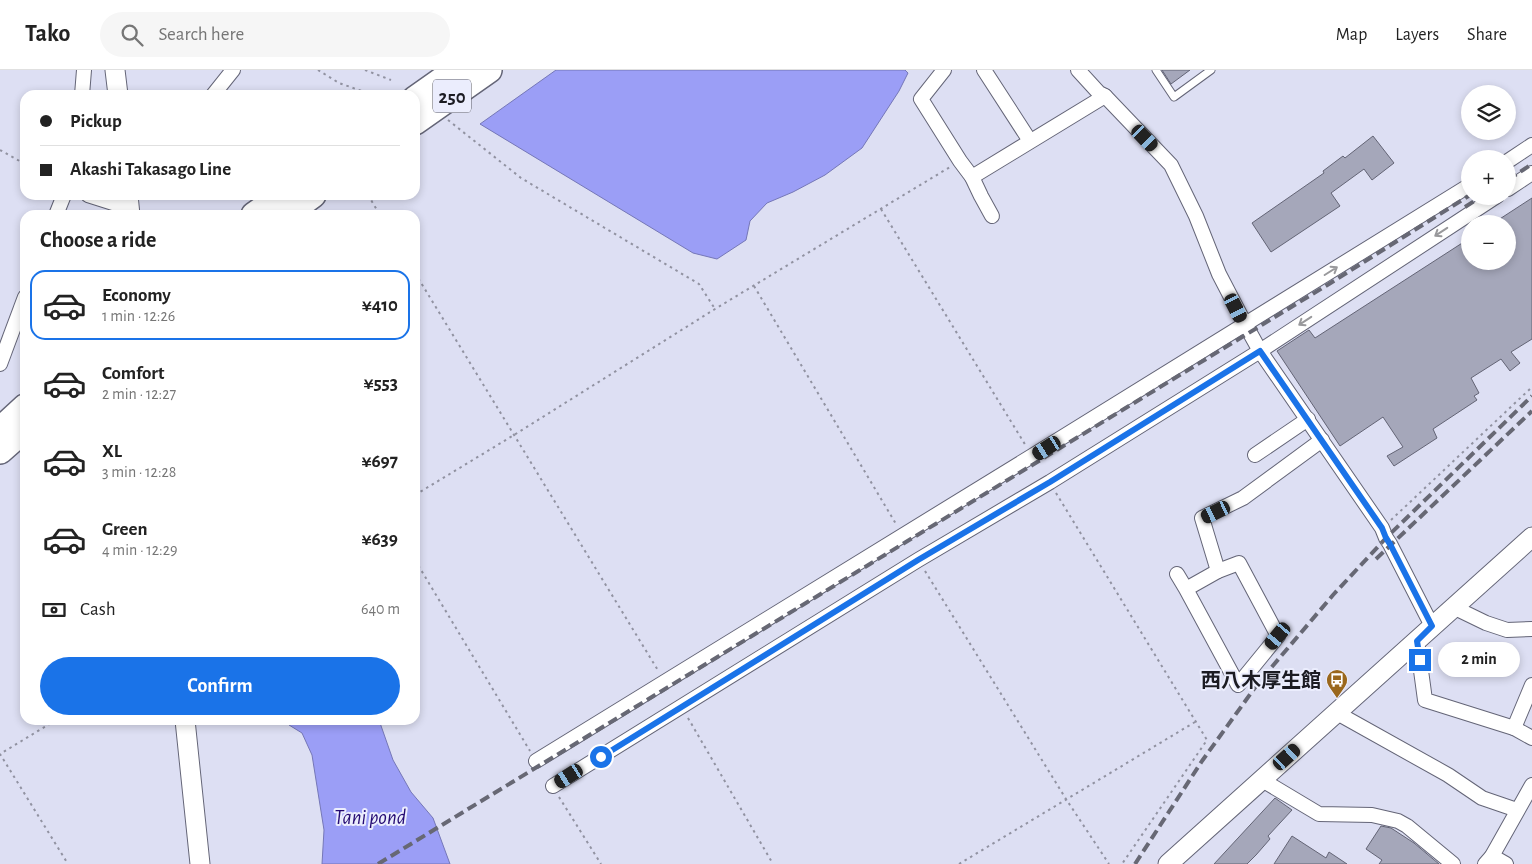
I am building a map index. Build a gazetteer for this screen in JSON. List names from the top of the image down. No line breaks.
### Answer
{"streets":{"highway":["250"]},"water":["Tani pond"],"places":{"bus stop":["西八木厚生館"]},"page":{"header":"Tako","search":"Search here","nav":["Map","Layers","Share"],"map_buttons":["+","−"],"banner":["Pickup","Akashi Takasago Line"],"heading":"Choose a ride","list":[{"name":"Economy","note":"1 min · 12:26","value":"¥410"},{"name":"Comfort","note":"2 min · 12:27","value":"¥553"},{"name":"XL","note":"3 min · 12:28","value":"¥697"},{"name":"Green","note":"4 min · 12:29","value":"¥639"}],"pay":["Cash","640 m"],"bubble":"2 min","buttons":"Confirm"}}
